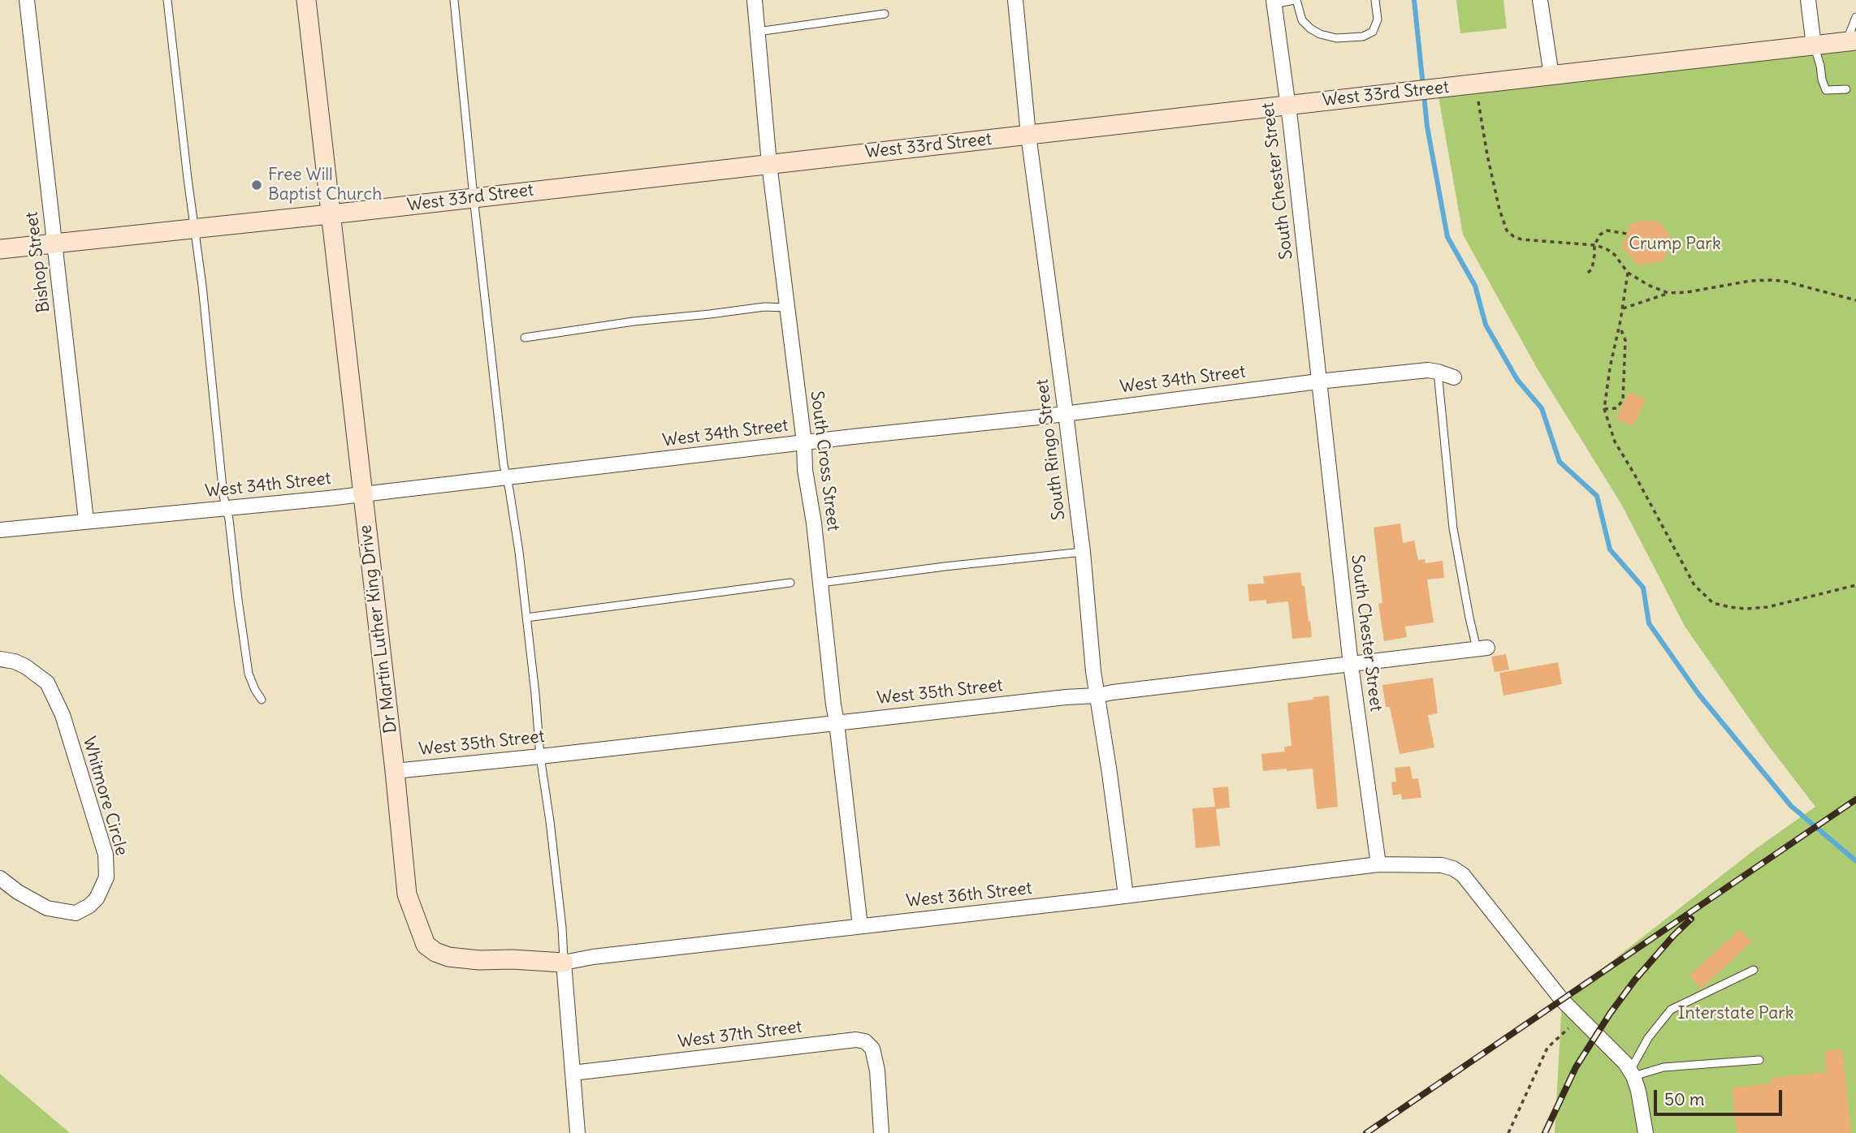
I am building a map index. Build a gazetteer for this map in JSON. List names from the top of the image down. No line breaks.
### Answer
{"streets":{"street":["West 33rd Street","South Chester Street","Bishop Street","West 34th Street","South Ringo Street","South Cross Street","Dr Martin Luther King Drive","West 35th Street","Whitmore Circle","West 36th Street","West 37th Street"]},"crossings":[["West 33rd Street","South Chester Street"],["West 33rd Street","Bishop Street"],["West 33rd Street","South Ringo Street"],["West 33rd Street","South Cross Street"],["West 33rd Street","Dr Martin Luther King Drive"],["South Chester Street","West 34th Street"],["South Chester Street","West 35th Street"],["South Chester Street","West 36th Street"],["Bishop Street","West 34th Street"],["West 34th Street","South Ringo Street"],["West 34th Street","South Cross Street"],["West 34th Street","Dr Martin Luther King Drive"],["South Ringo Street","West 35th Street"],["South Ringo Street","West 36th Street"],["South Cross Street","West 35th Street"],["South Cross Street","West 36th Street"],["Dr Martin Luther King Drive","West 35th Street"],["Dr Martin Luther King Drive","West 36th Street"]],"parks":["Crump Park","Interstate Park"],"places":["Free Will Baptist Church"],"scale_bar":"50 m"}
